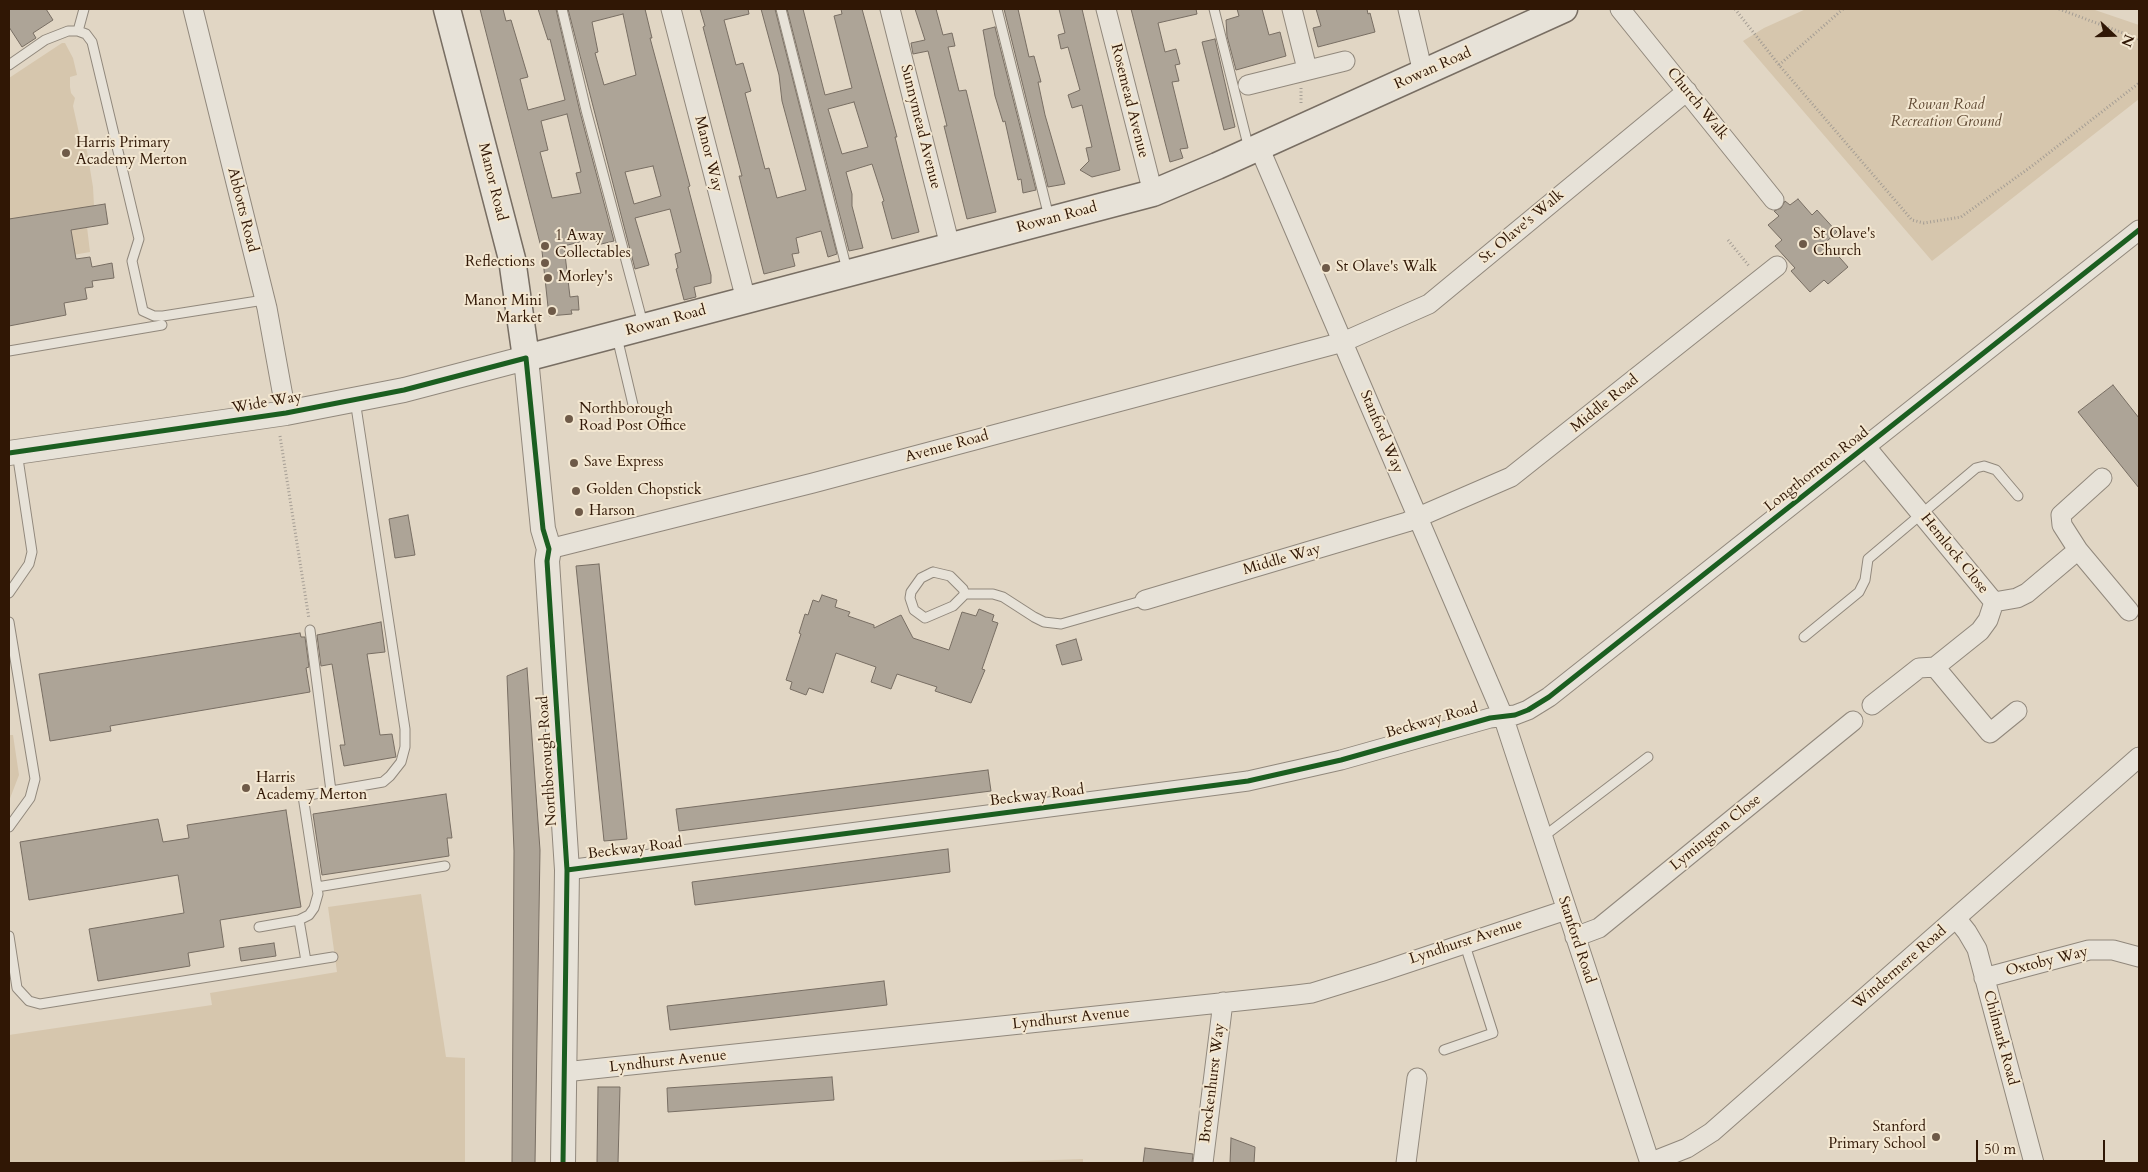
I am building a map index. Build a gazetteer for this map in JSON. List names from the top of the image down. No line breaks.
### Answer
{"streets":{"main road":["Rowan Road","Manor Road"],"street":["Rosemead Avenue","Church Walk","Sunnymead Avenue","Manor Way","Abbotts Road","St. Olave's Walk","Wide Way","Middle Road","Stanford Way","Avenue Road","Longthornton Road","Hemlock Close","Middle Way","Beckway Road","Northborough Road","Lymington Close","Stanford Road","Lyndhurst Avenue","Oxtoby Way","Windermere Road","Chilmark Road","Brockenhurst Way"]},"crossings":[["Rowan Road","Rosemead Avenue"],["Rowan Road","Sunnymead Avenue"],["Rowan Road","Manor Way"],["Rowan Road","Manor Road"],["Rowan Road","Wide Way"],["Rowan Road","Stanford Way"],["Rowan Road","Northborough Road"],["Church Walk","St. Olave's Walk"],["Manor Road","Wide Way"],["Manor Road","Northborough Road"],["Abbotts Road","Wide Way"],["St. Olave's Walk","Stanford Way"],["St. Olave's Walk","Avenue Road"],["Wide Way","Northborough Road"],["Middle Road","Stanford Way"],["Middle Road","Middle Way"],["Stanford Way","Avenue Road"],["Stanford Way","Longthornton Road"],["Stanford Way","Middle Way"],["Stanford Way","Beckway Road"],["Stanford Way","Stanford Road"],["Avenue Road","Northborough Road"],["Longthornton Road","Hemlock Close"],["Longthornton Road","Beckway Road"],["Longthornton Road","Stanford Road"],["Beckway Road","Northborough Road"],["Beckway Road","Stanford Road"],["Northborough Road","Lyndhurst Avenue"],["Lymington Close","Stanford Road"],["Stanford Road","Lyndhurst Avenue"],["Stanford Road","Windermere Road"],["Lyndhurst Avenue","Brockenhurst Way"],["Oxtoby Way","Chilmark Road"],["Windermere Road","Chilmark Road"]],"parks":["Rowan Road Recreation Ground"],"places":["Harris Primary Academy Merton","St Olave's Church","1 Away Collectables","Reflections","St Olave's Walk","Morley's","Manor Mini Market","Northborough Road Post Office","Save Express","Golden Chopstick","Harson","Harris Academy Merton","Stanford Primary School"],"scale_bar":"50 m","north":"right"}
